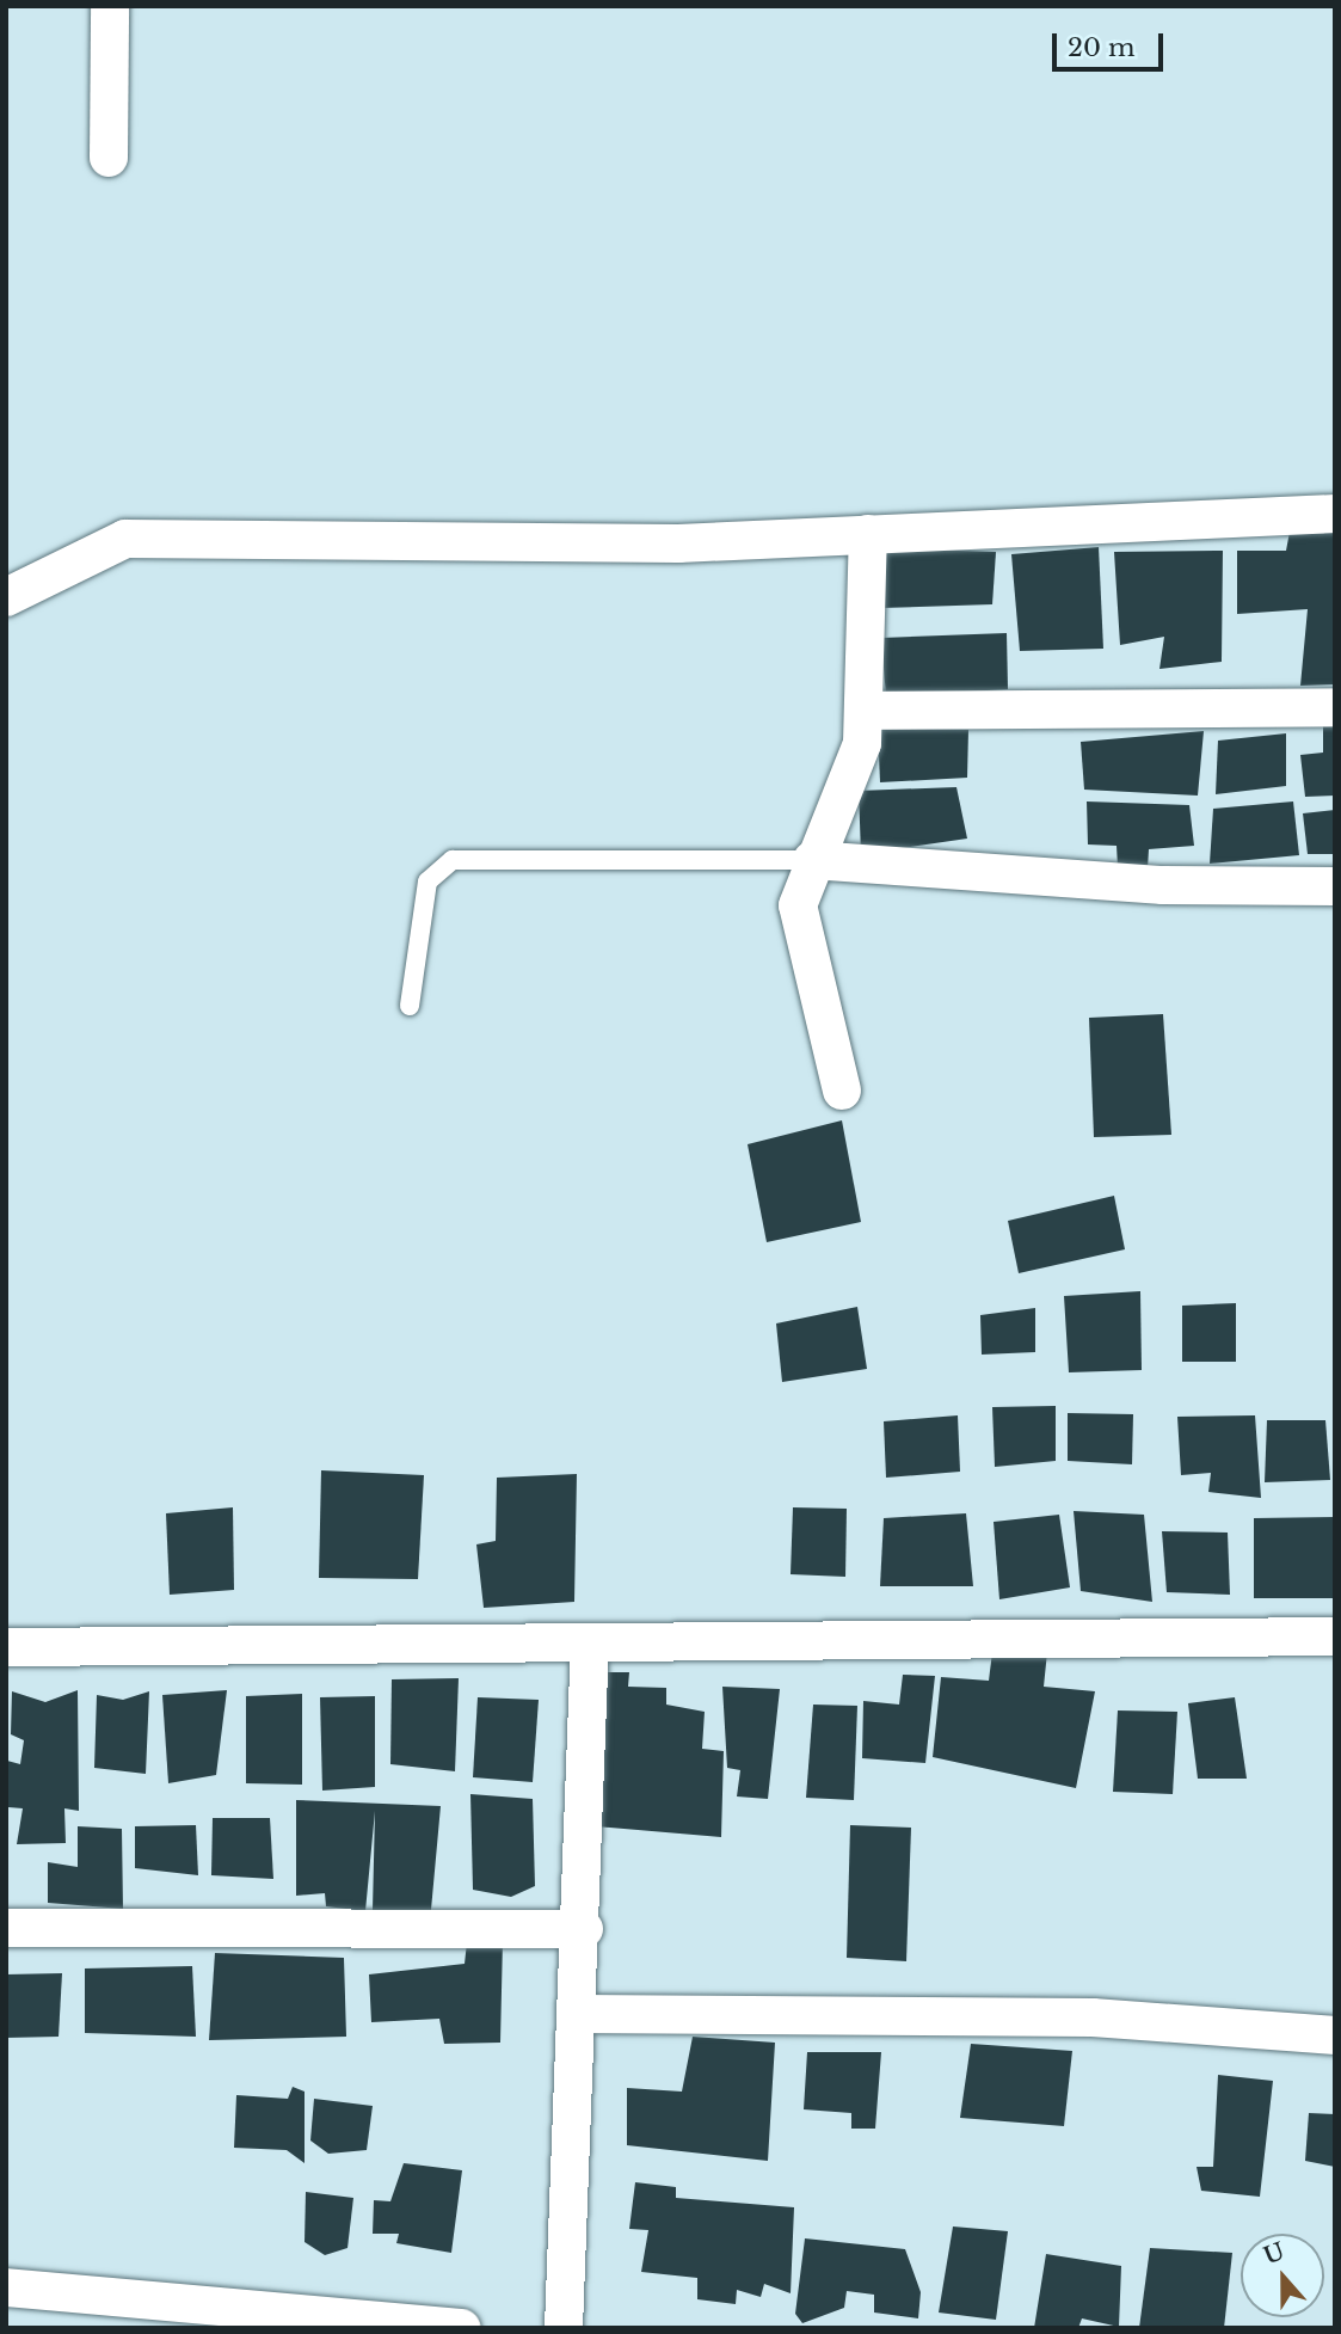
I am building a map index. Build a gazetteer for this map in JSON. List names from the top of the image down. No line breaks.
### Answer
{"scale_bar":"20 m","north":"top"}
